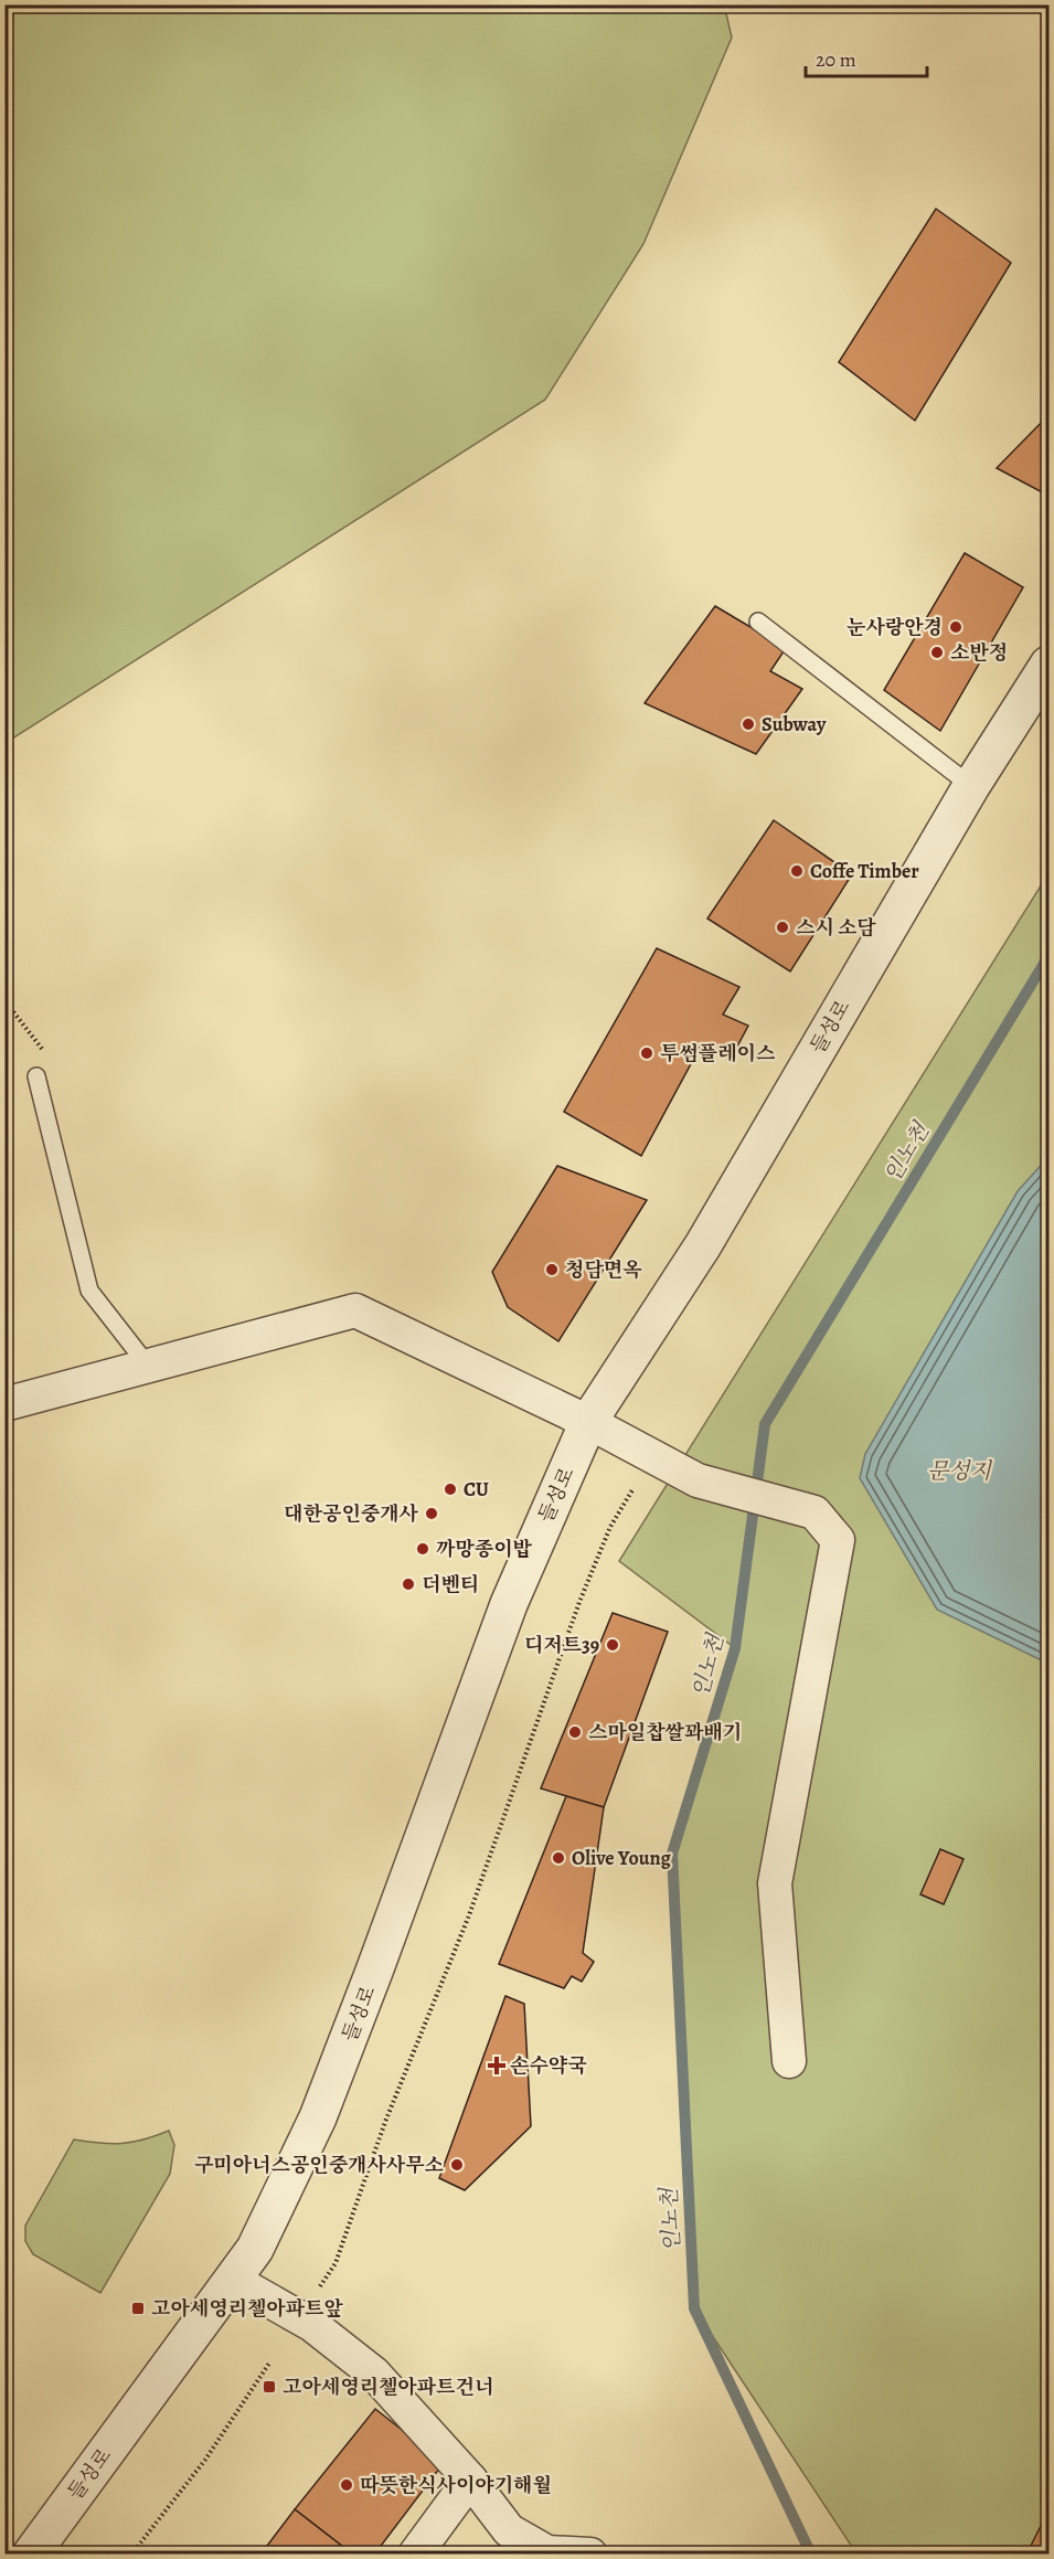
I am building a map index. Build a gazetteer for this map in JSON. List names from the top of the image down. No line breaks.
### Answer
{"streets":{"street":["들성로"]},"water":["인노천","문성지"],"places":{"other":["눈사랑안경","소반정","Subway","Coffe Timber","스시 소담","투썸플레이스","청담면옥","CU","대한공인중개사","까망종이밥","더벤티","디저트39","스마일찹쌀꽈배기","Olive Young","구미아너스공인중개사사무소","따뜻한식사이야기해월"],"health":["손수약국"],"transit":["고아세영리첼아파트앞","고아세영리첼아파트건너"]},"scale_bar":"20 m"}
